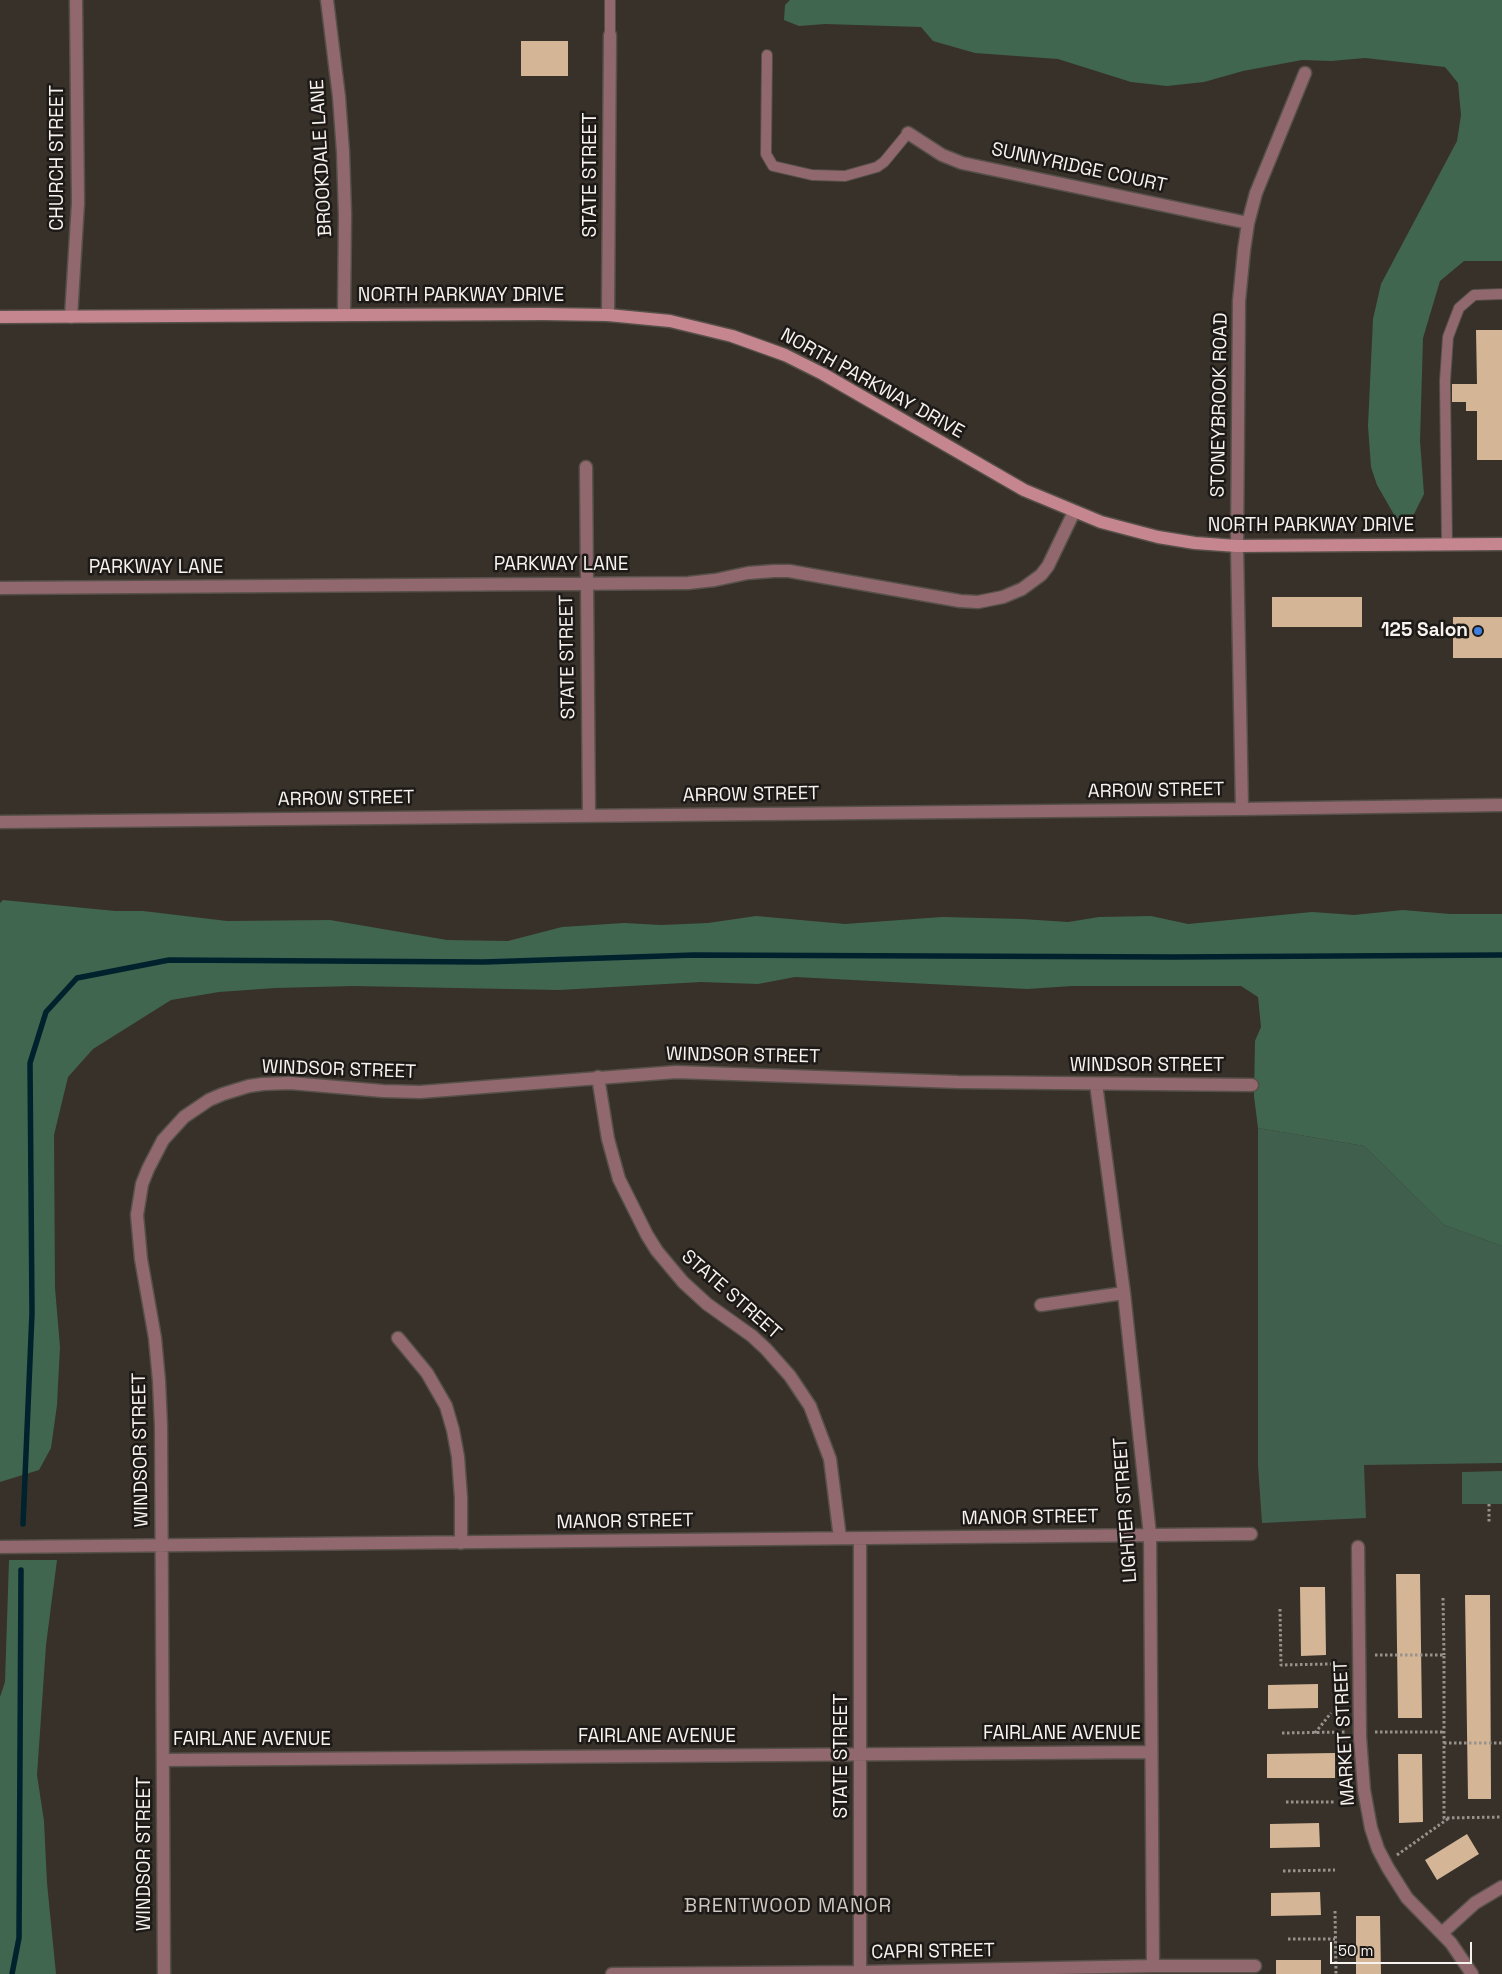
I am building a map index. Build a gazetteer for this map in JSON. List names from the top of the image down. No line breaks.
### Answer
{"streets":{"main road":["NORTH PARKWAY DRIVE"],"street":["CHURCH STREET","BROOKDALE LANE","SUNNYRIDGE COURT","STATE STREET","STONEYBROOK ROAD","PARKWAY LANE","ARROW STREET","WINDSOR STREET","LIGHTER STREET","MANOR STREET","MARKET STREET","FAIRLANE AVENUE","CAPRI STREET"]},"crossings":[["CHURCH STREET","NORTH PARKWAY DRIVE"],["BROOKDALE LANE","NORTH PARKWAY DRIVE"],["SUNNYRIDGE COURT","STONEYBROOK ROAD"],["STATE STREET","NORTH PARKWAY DRIVE"],["STATE STREET","PARKWAY LANE"],["STATE STREET","ARROW STREET"],["STATE STREET","WINDSOR STREET"],["STATE STREET","MANOR STREET"],["STATE STREET","FAIRLANE AVENUE"],["STATE STREET","CAPRI STREET"],["NORTH PARKWAY DRIVE","STONEYBROOK ROAD"],["NORTH PARKWAY DRIVE","PARKWAY LANE"],["STONEYBROOK ROAD","ARROW STREET"],["WINDSOR STREET","LIGHTER STREET"],["WINDSOR STREET","MANOR STREET"],["WINDSOR STREET","FAIRLANE AVENUE"],["LIGHTER STREET","MANOR STREET"],["LIGHTER STREET","FAIRLANE AVENUE"],["LIGHTER STREET","CAPRI STREET"]],"districts":["BRENTWOOD MANOR"],"places":["125 Salon"],"scale_bar":"50 m"}
